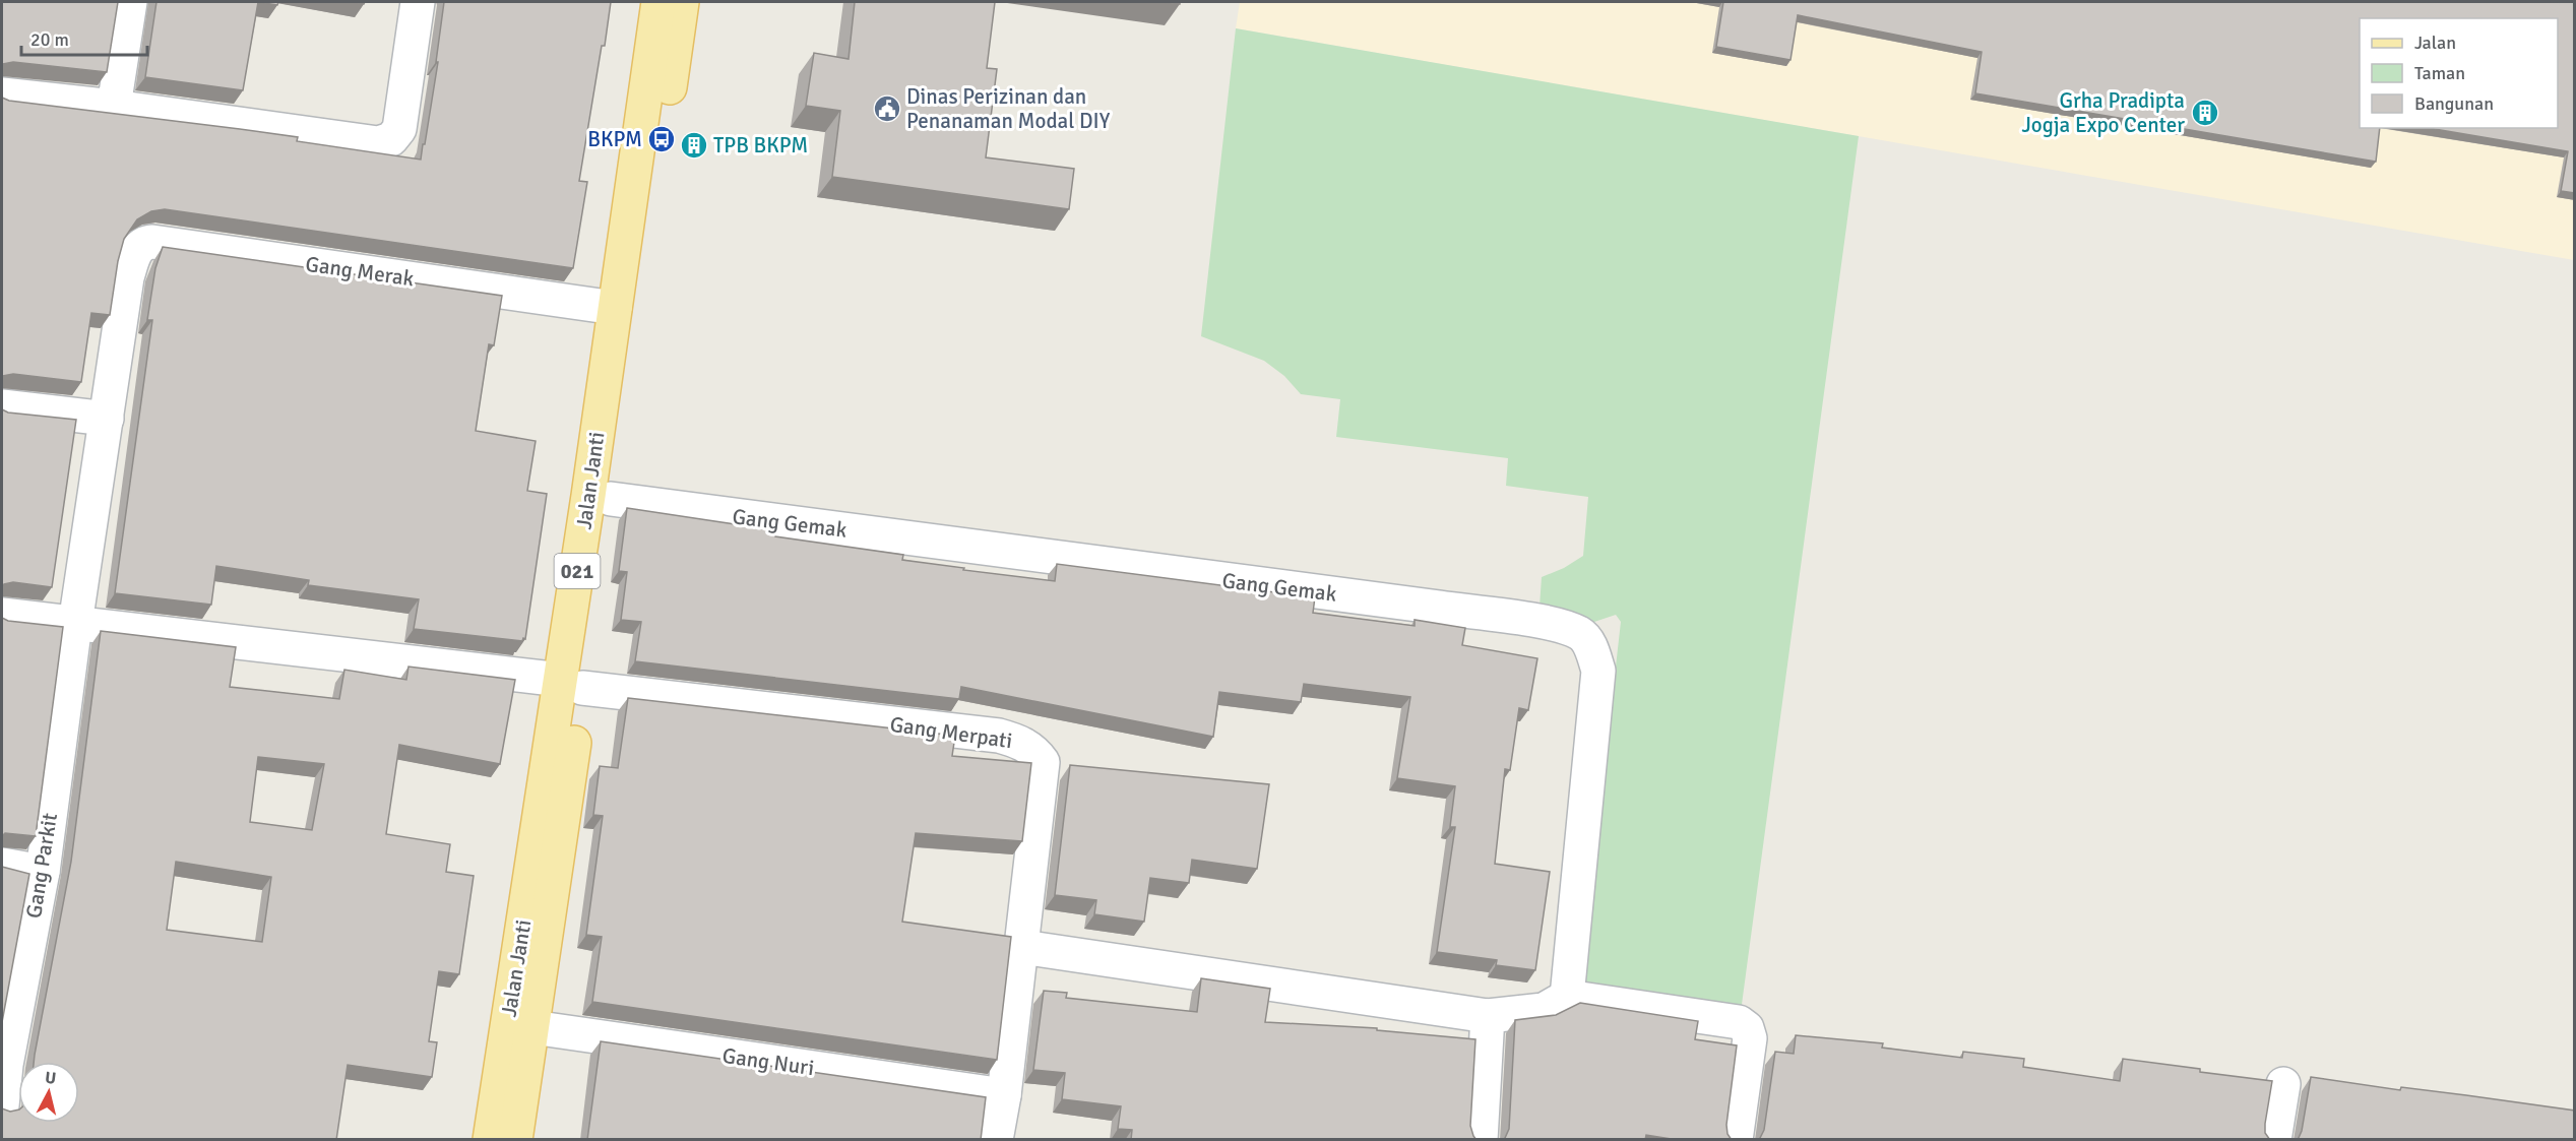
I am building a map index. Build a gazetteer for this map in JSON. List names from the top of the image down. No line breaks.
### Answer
{"streets":{"main road":["Jalan Janti","021"],"street":["Gang Merak","Gang Gemak","Gang Merpati","Gang Parkit","Gang Nuri"]},"crossings":[["Gang Merak","Jalan Janti"],["Gang Merak","Gang Parkit"],["Jalan Janti","Gang Gemak"],["Jalan Janti","Gang Merpati"],["Jalan Janti","Gang Nuri"],["Gang Merpati","Gang Nuri"]],"places":{"public building":["Dinas Perizinan dan Penanaman Modal DIY"],"building":["Grha Pradipta Jogja Expo Center","TPB BKPM"],"bus stop":["BKPM"]},"legend":["Jalan","Taman","Bangunan"],"scale_bar":"20 m","north":"top"}
